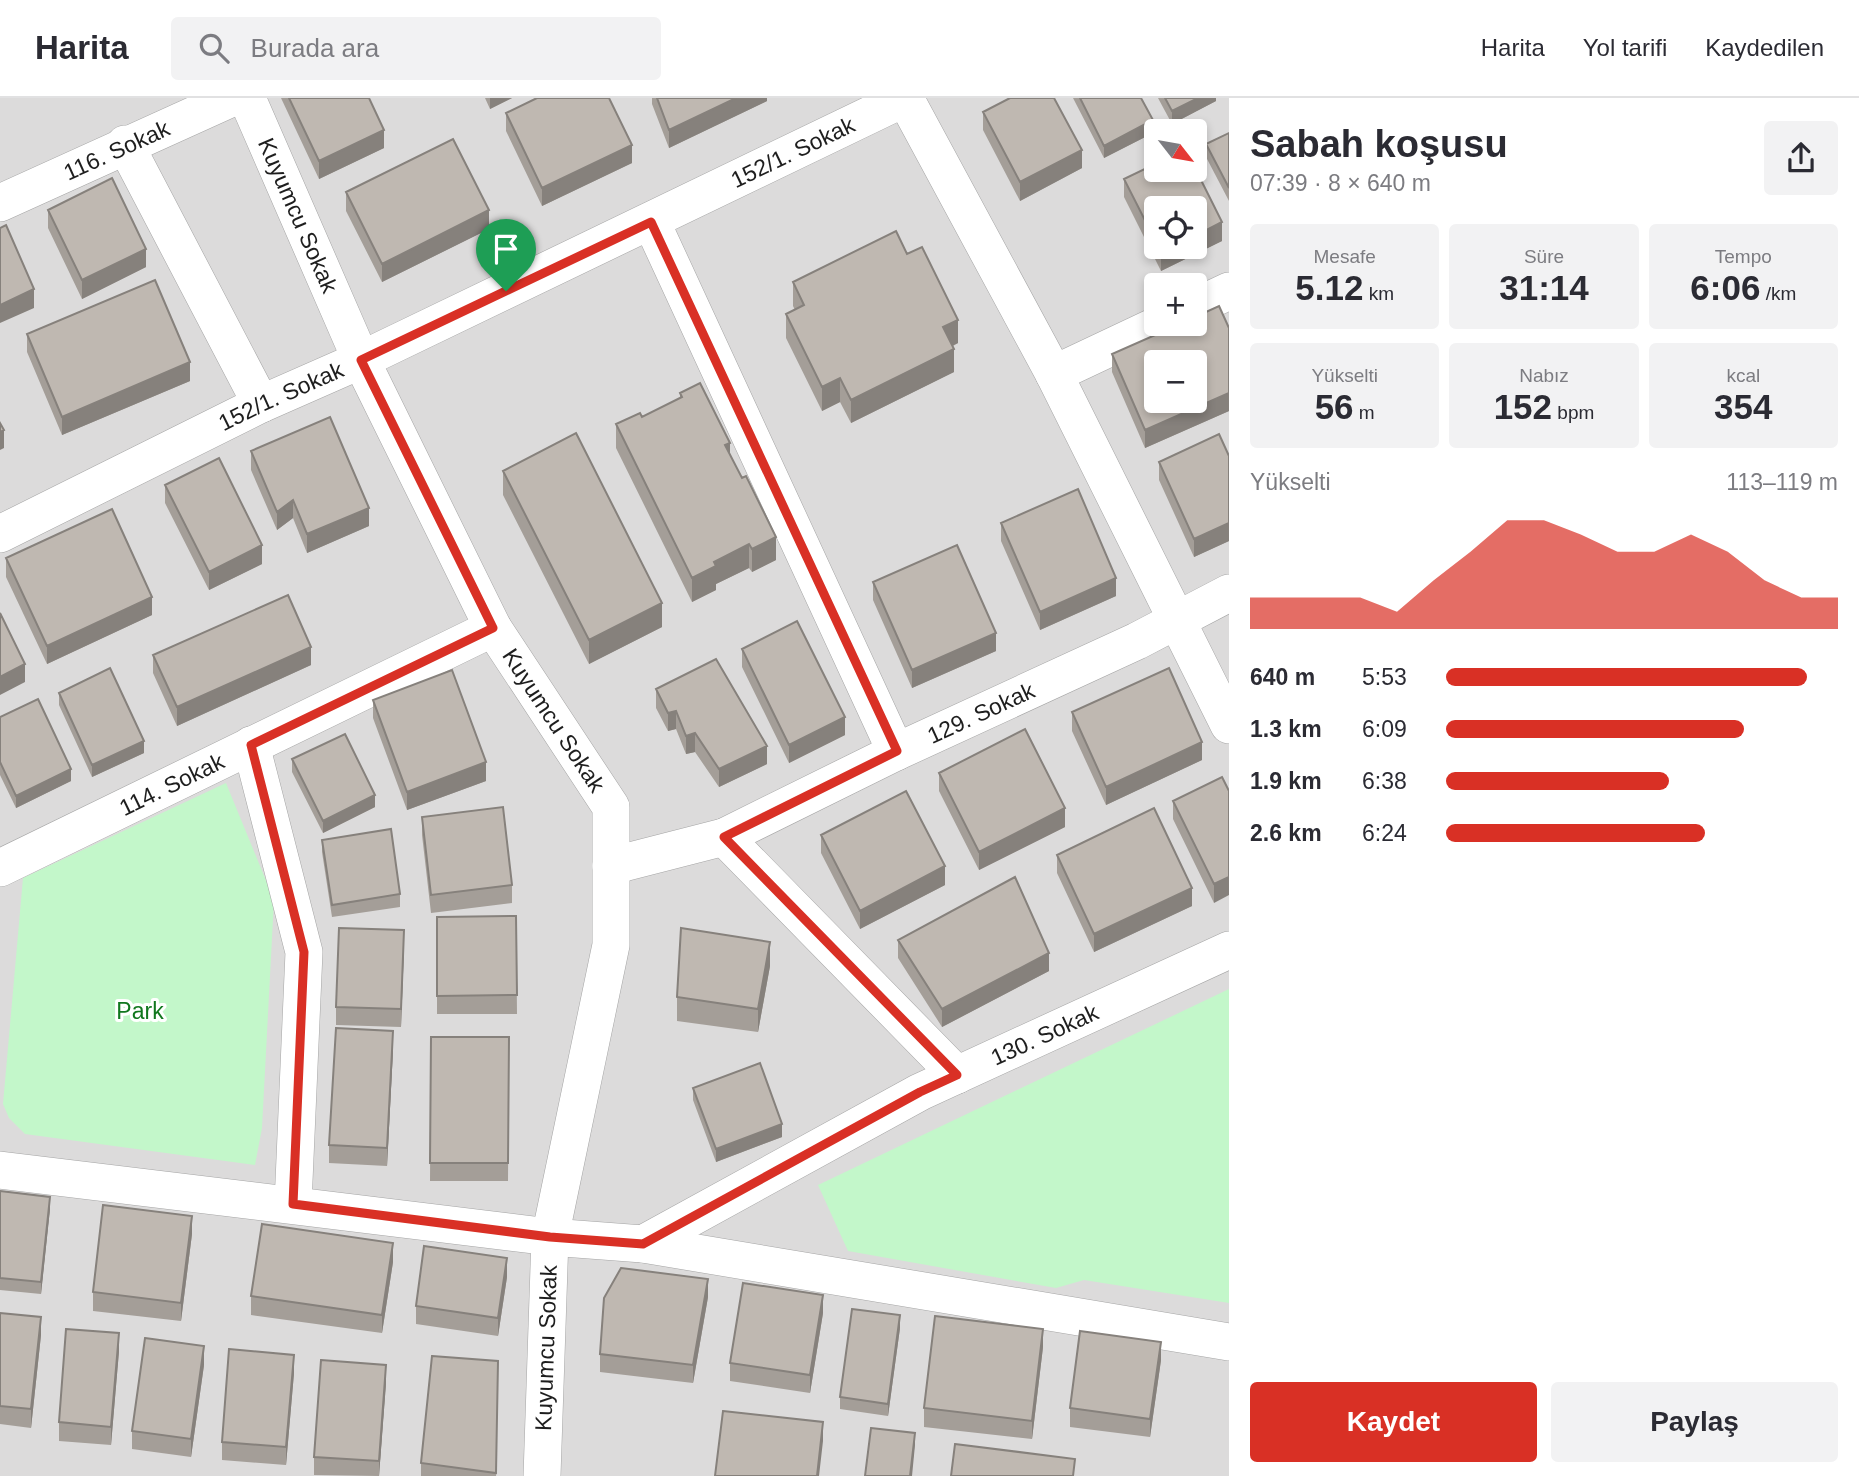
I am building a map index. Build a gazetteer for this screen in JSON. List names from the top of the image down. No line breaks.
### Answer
{"streets":{"street":["116. Sokak","152/1. Sokak","Kuyumcu Sokak","129. Sokak","114. Sokak","130. Sokak"]},"crossings":[["152/1. Sokak","Kuyumcu Sokak"],["Kuyumcu Sokak","129. Sokak"],["Kuyumcu Sokak","114. Sokak"]],"parks":["Park"],"north":"bottom right","page":{"header":"Harita","search":"Burada ara","nav":["Harita","Yol tarifi","Kaydedilen"],"heading":["Sabah koşusu","07:39 · 8 × 640 m"],"map_buttons":["+","−"],"stats":[["Mesafe","5.12 km"],["Süre","31:14"],["Tempo","6:06 /km"],["Yükselti","56 m"],["Nabız","152 bpm"],["kcal","354"]],"chart":["Yükselti","113–119 m"],"list":[{"name":"640 m","note":"5:53"},{"name":"1.3 km","note":"6:09"},{"name":"1.9 km","note":"6:38"},{"name":"2.6 km","note":"6:24"}],"buttons":["Kaydet","Paylaş"]}}
